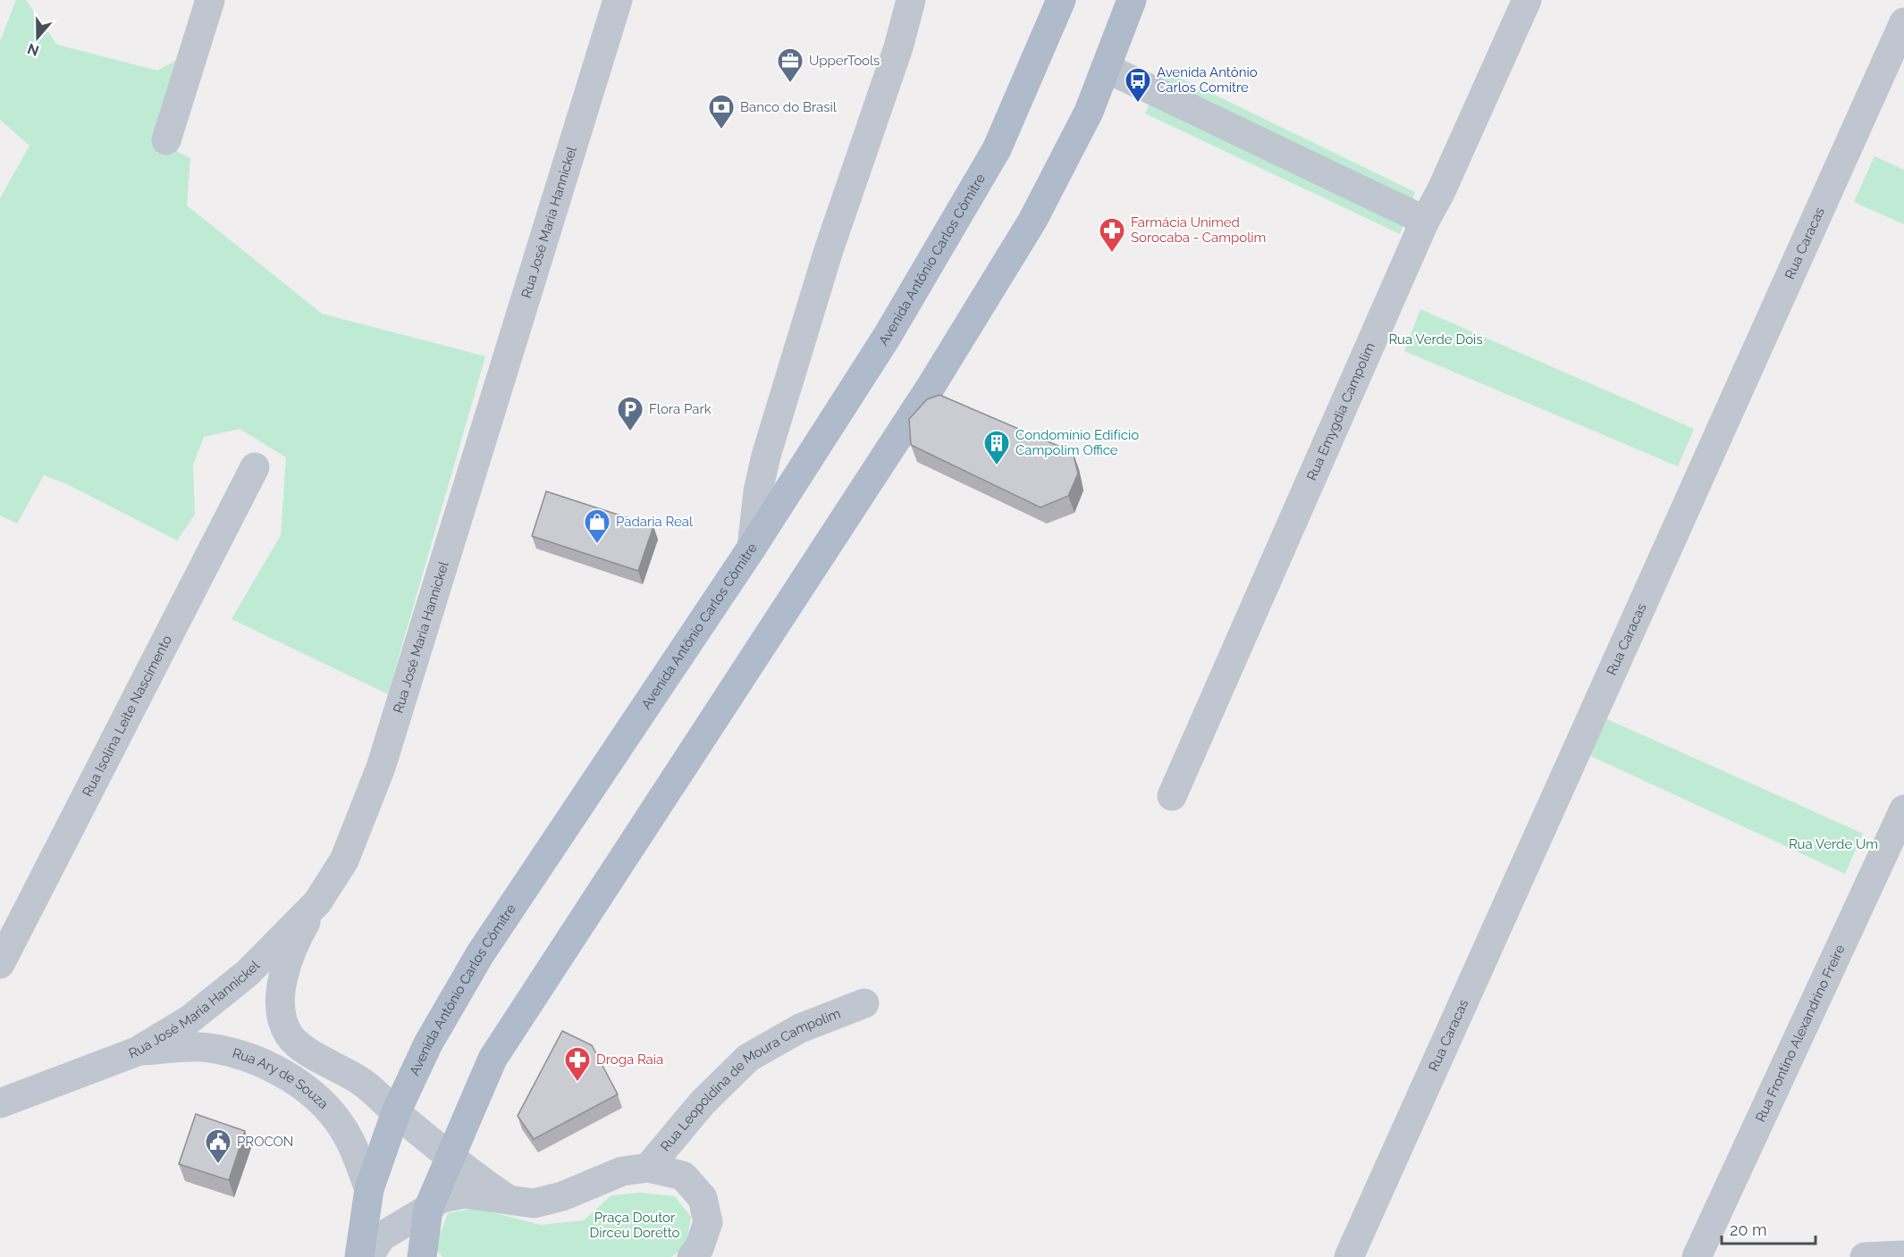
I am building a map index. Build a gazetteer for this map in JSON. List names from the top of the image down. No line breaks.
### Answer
{"streets":{"main road":["Avenida Antônio Carlos Cômitre"],"street":["Rua José Maria Hannickel","Rua Caracas","Rua Emygdia Campolim","Rua Isolina Leite Nascimento","Rua Frontino Alexandrino Freire","Rua Ary de Souza","Rua Leopoldina de Moura Campolim"]},"crossings":[["Rua José Maria Hannickel","Rua Ary de Souza"],["Avenida Antônio Carlos Cômitre","Rua Ary de Souza"]],"parks":["Rua Verde Dois","Rua Verde Um","Praça Doutor Dirceu Doretto"],"places":{"office":["UpperTools"],"bus stop":["Avenida Antônio Carlos Comitre"],"bank":["Banco do Brasil"],"pharmacy":["Farmácia Unimed Sorocaba - Campolim","Droga Raia"],"parking":["Flora Park"],"building":["Condomínio Edifício Campolim Office"],"shop":["Padaria Real"],"public building":["PROCON"]},"scale_bar":"20 m","north":"bottom"}
